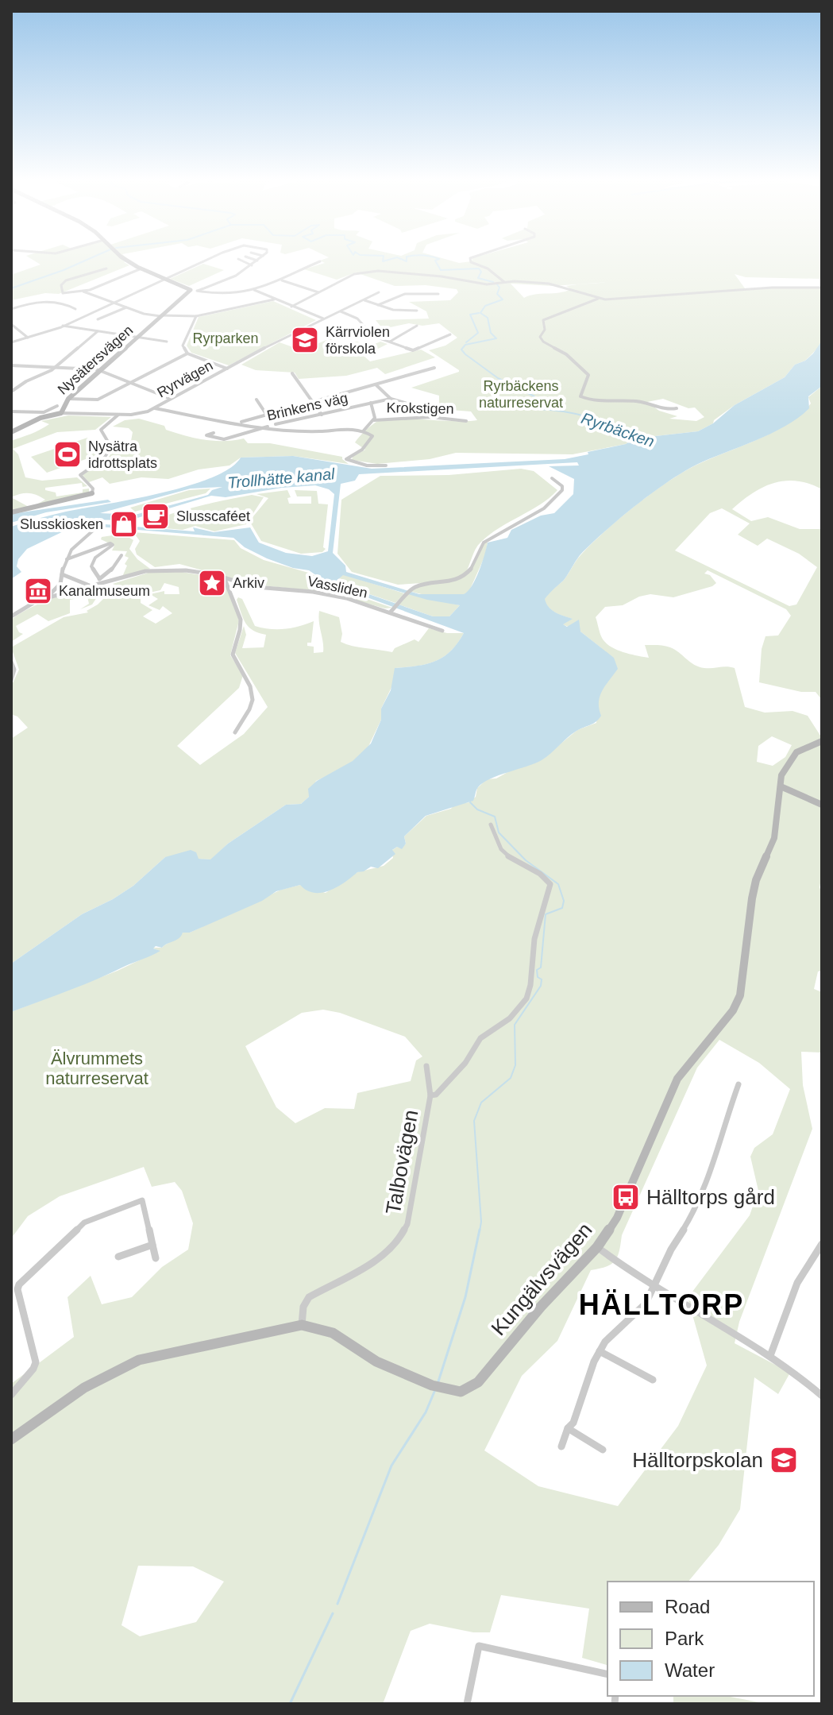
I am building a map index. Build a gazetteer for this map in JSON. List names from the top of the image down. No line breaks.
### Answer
{"streets":{"street":["Nysätersvägen","Ryrvägen","Brinkens väg","Krokstigen","Vassliden","Talbovägen","Kungälvsvägen"]},"crossings":[["Nysätersvägen","Ryrvägen"],["Brinkens väg","Krokstigen"],["Talbovägen","Kungälvsvägen"]],"districts":["HÄLLTORP"],"water":["Ryrbäcken","Trollhätte kanal"],"parks":["Ryrparken","Ryrbäckens naturreservat","Älvrummets naturreservat"],"places":{"school or university":["Kärrviolen förskola","Hälltorpskolan"],"sports":["Nysätra idrottsplats"],"cafe":["Slusscaféet"],"shop":["Slusskiosken"],"place":["Arkiv"],"museum":["Kanalmuseum"],"bus stop":["Hälltorps gård"]},"legend":["Road","Park","Water"]}
